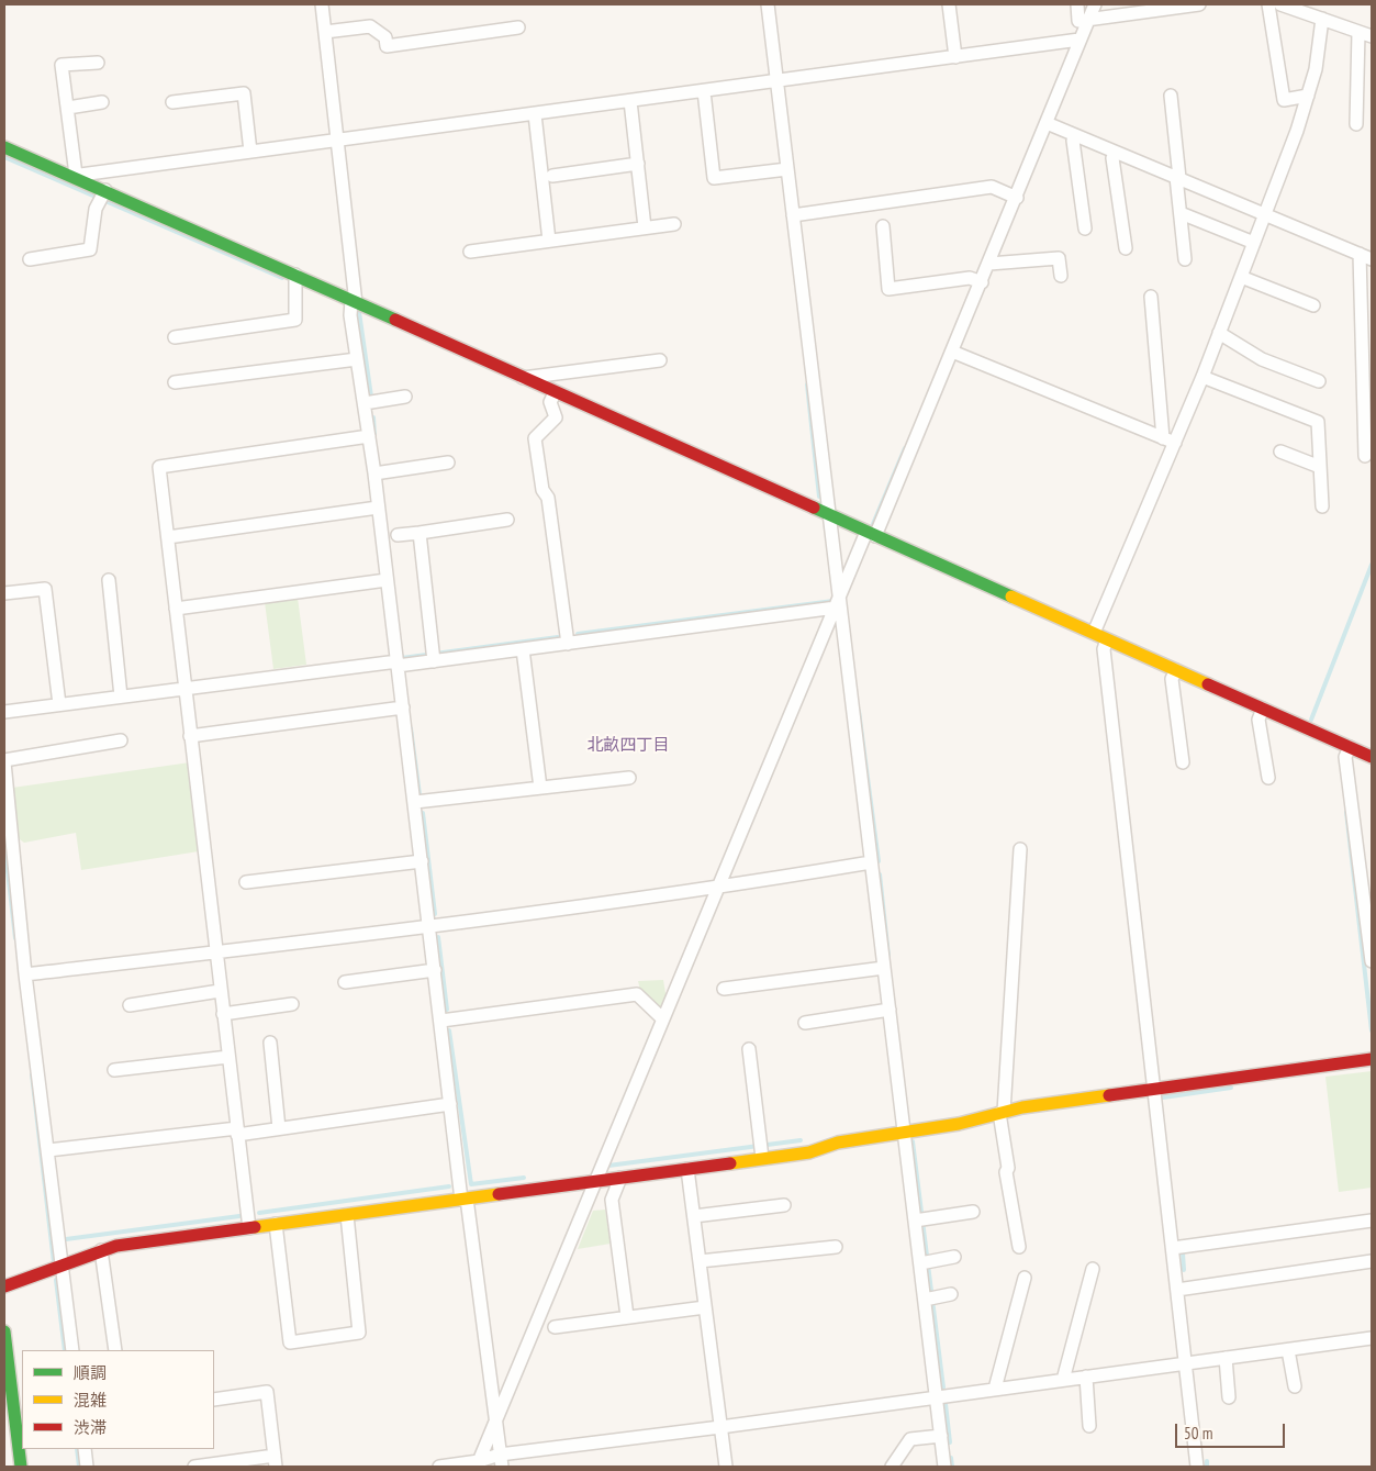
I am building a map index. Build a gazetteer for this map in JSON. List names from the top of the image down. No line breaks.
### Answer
{"districts":["北畝四丁目"],"legend":["順調","混雑","渋滞"],"scale_bar":"50 m"}
